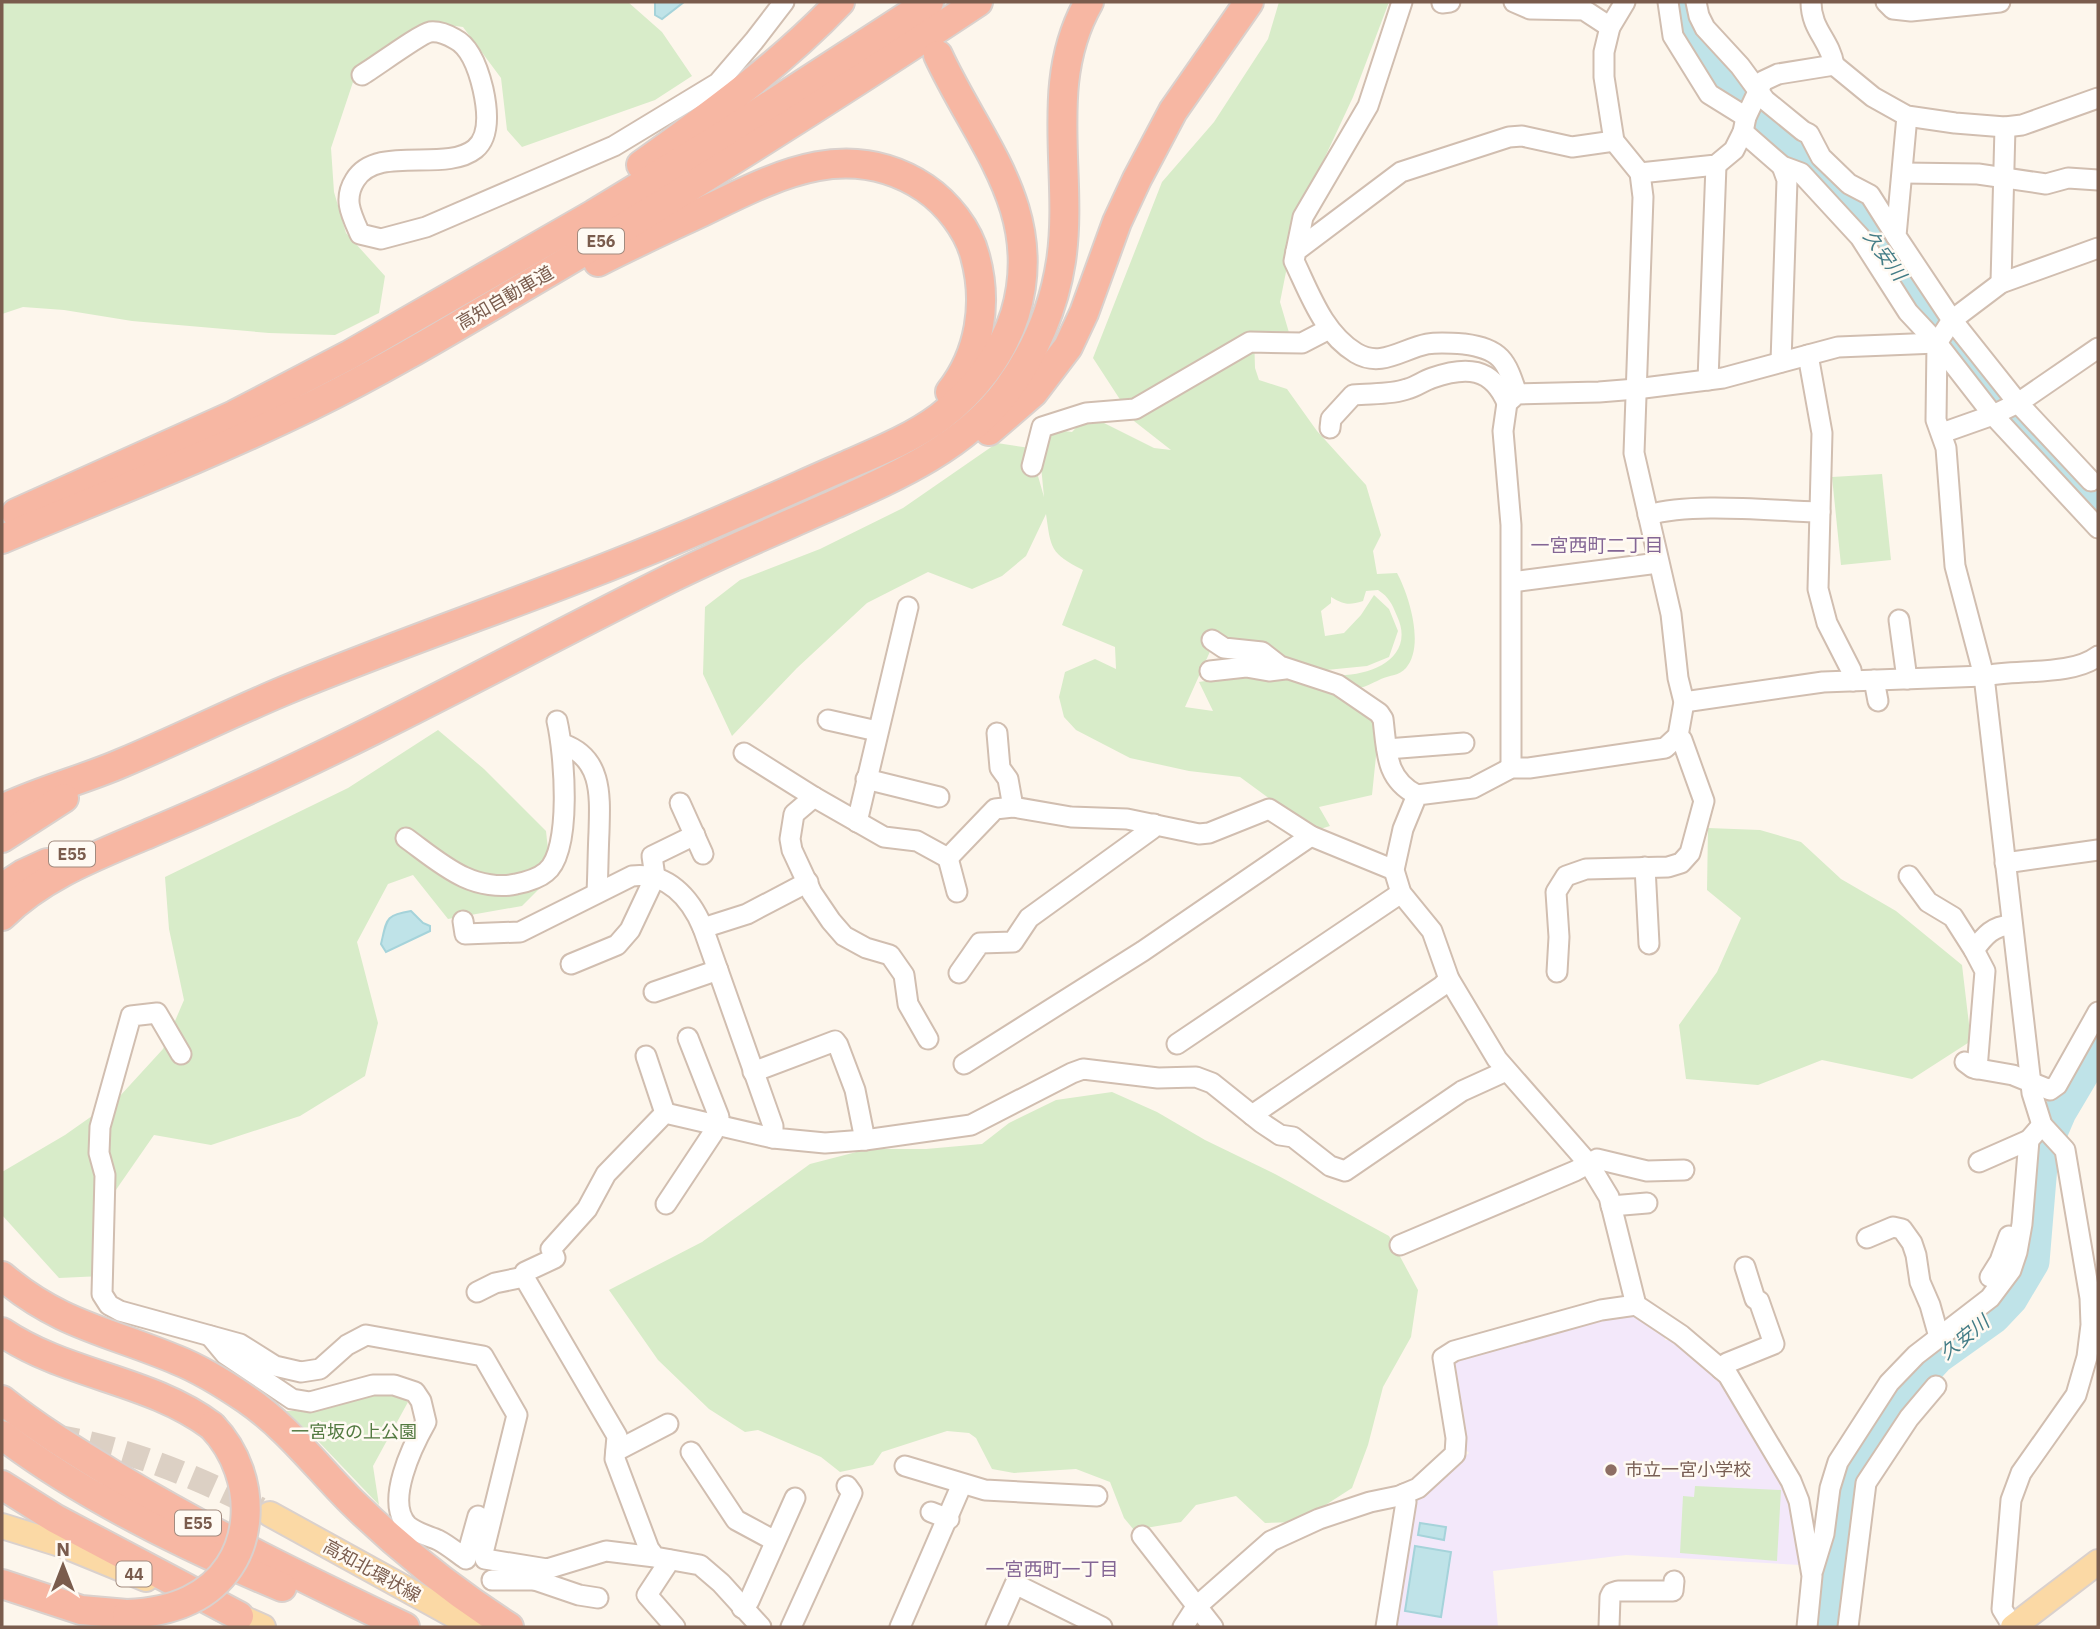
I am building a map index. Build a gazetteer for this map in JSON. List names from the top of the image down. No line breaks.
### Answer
{"streets":{"highway":["E56","高知自動車道","E55"],"main road":["高知北環状線","44"]},"districts":["一宮西町二丁目","一宮西町一丁目"],"water":["久安川"],"parks":["一宮坂の上公園"],"places":["市立一宮小学校"],"north":"top"}
